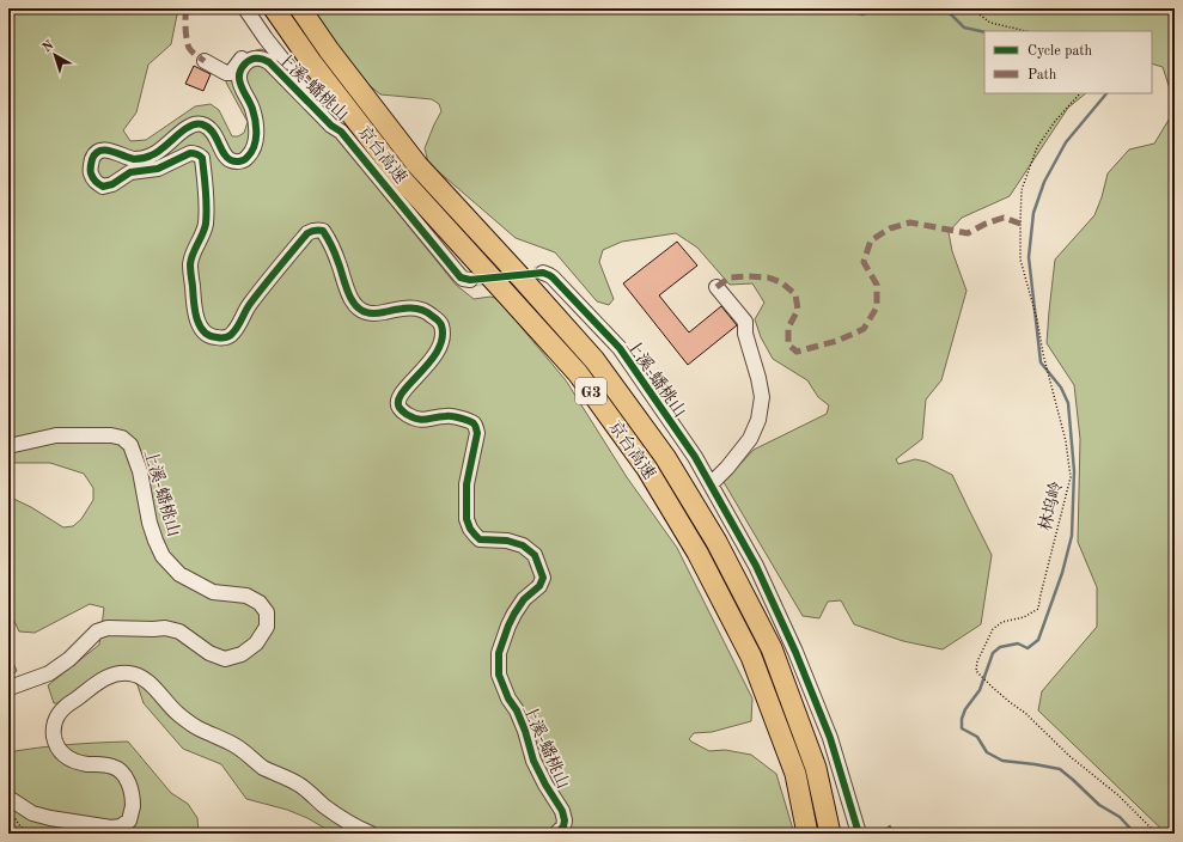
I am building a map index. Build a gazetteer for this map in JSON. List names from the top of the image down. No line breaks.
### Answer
{"streets":{"highway":["京台高速","G3"],"street":["上溪-蟠桃山"],"path":["林坞岭"]},"legend":["Cycle path","Path"],"north":"top left"}
